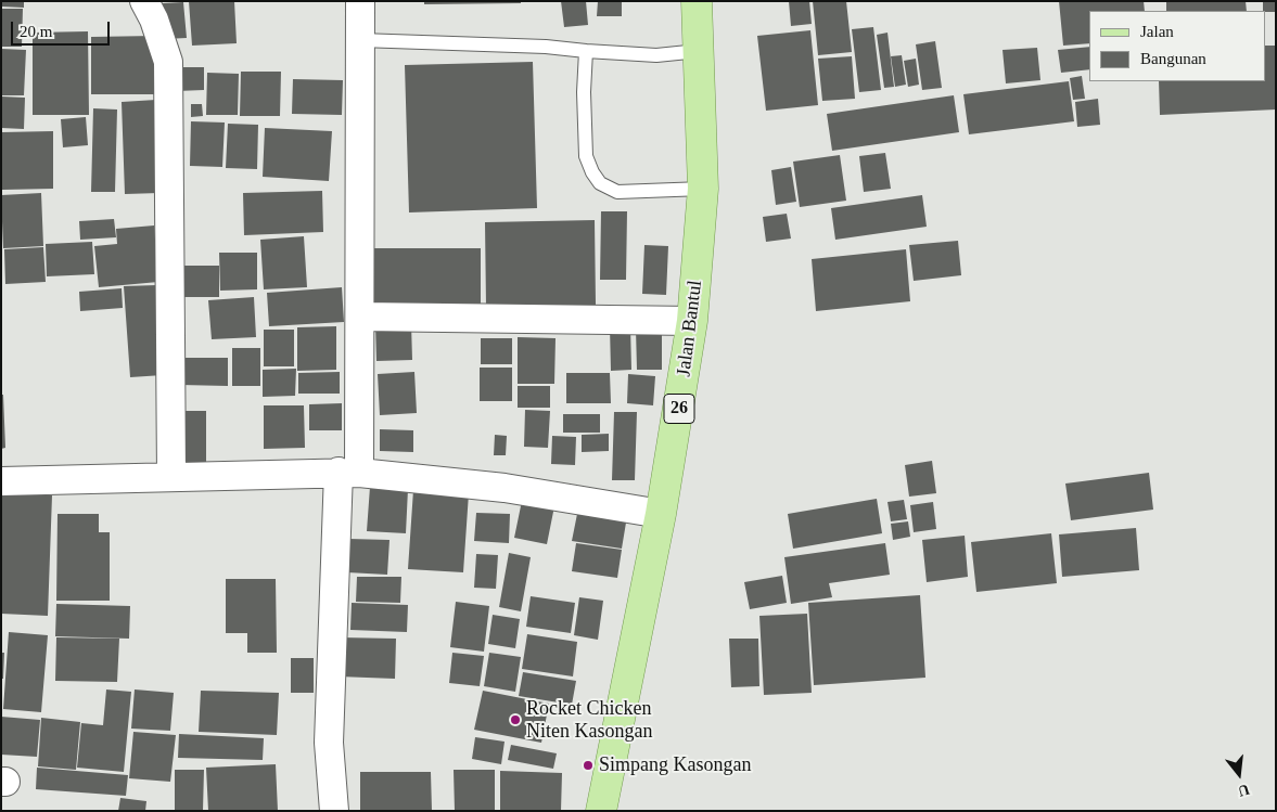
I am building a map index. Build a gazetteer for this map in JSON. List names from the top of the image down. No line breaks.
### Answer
{"streets":{"main road":["Jalan Bantul","26"]},"places":["Rocket Chicken Niten Kasongan","Simpang Kasongan"],"legend":["Jalan","Bangunan"],"scale_bar":"20 m","north":"bottom"}
